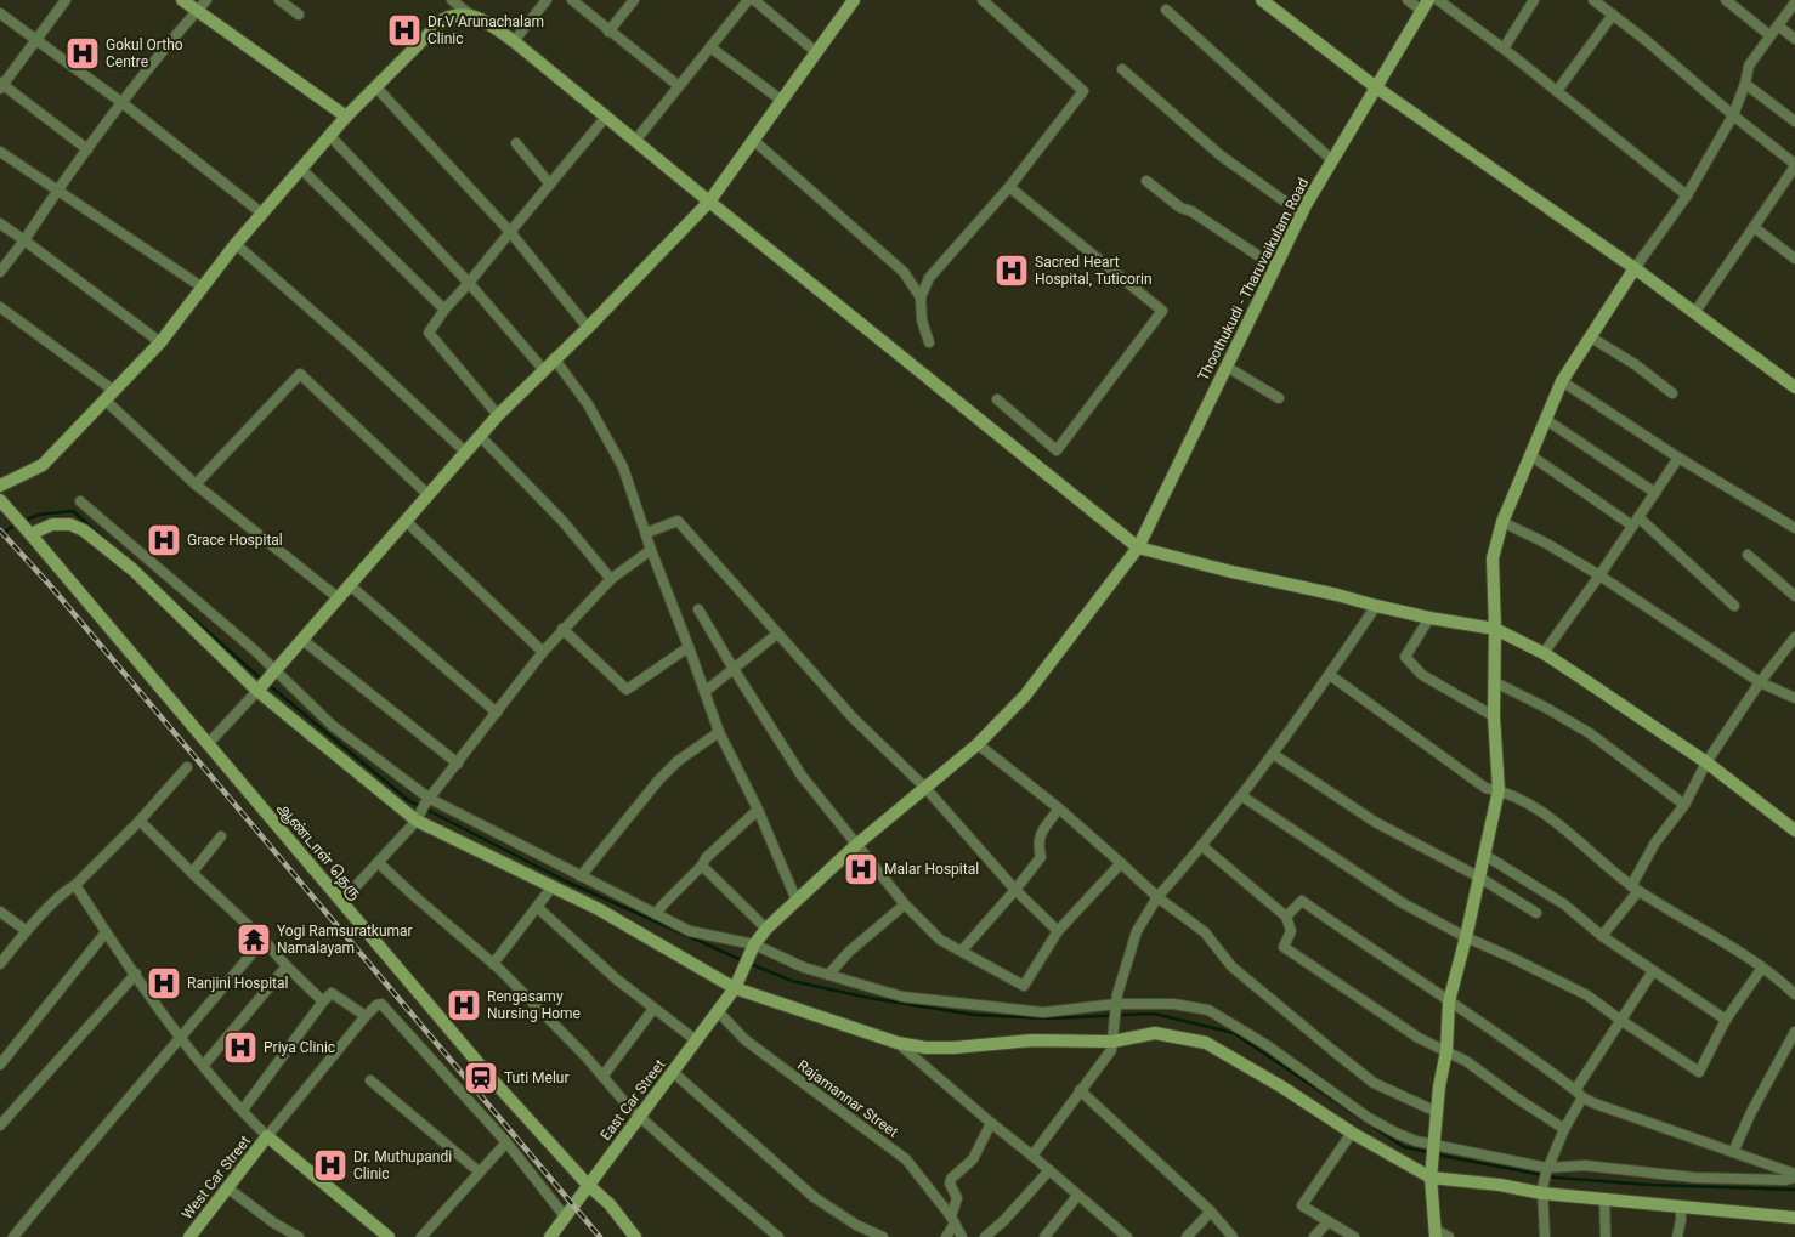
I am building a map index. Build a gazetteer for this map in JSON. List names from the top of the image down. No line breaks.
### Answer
{"streets":{"street":["Thoothukudi - Tharuvaikulam Road","ஆண்டாள் தெரு","Rajamannar Street","East Car Street","West Car Street"]},"crossings":[["Thoothukudi - Tharuvaikulam Road","East Car Street"],["ஆண்டாள் தெரு","East Car Street"],["Rajamannar Street","East Car Street"]],"places":{"hospital":["Dr.V Arunachalam Clinic","Gokul Ortho Centre","Sacred Heart Hospital, Tuticorin","Grace Hospital","Malar Hospital","Ranjini Hospital","Rengasamy Nursing Home","Priya Clinic","Dr. Muthupandi Clinic"],"temple":["Yogi Ramsuratkumar Namalayam"],"station":["Tuti Melur"]}}
